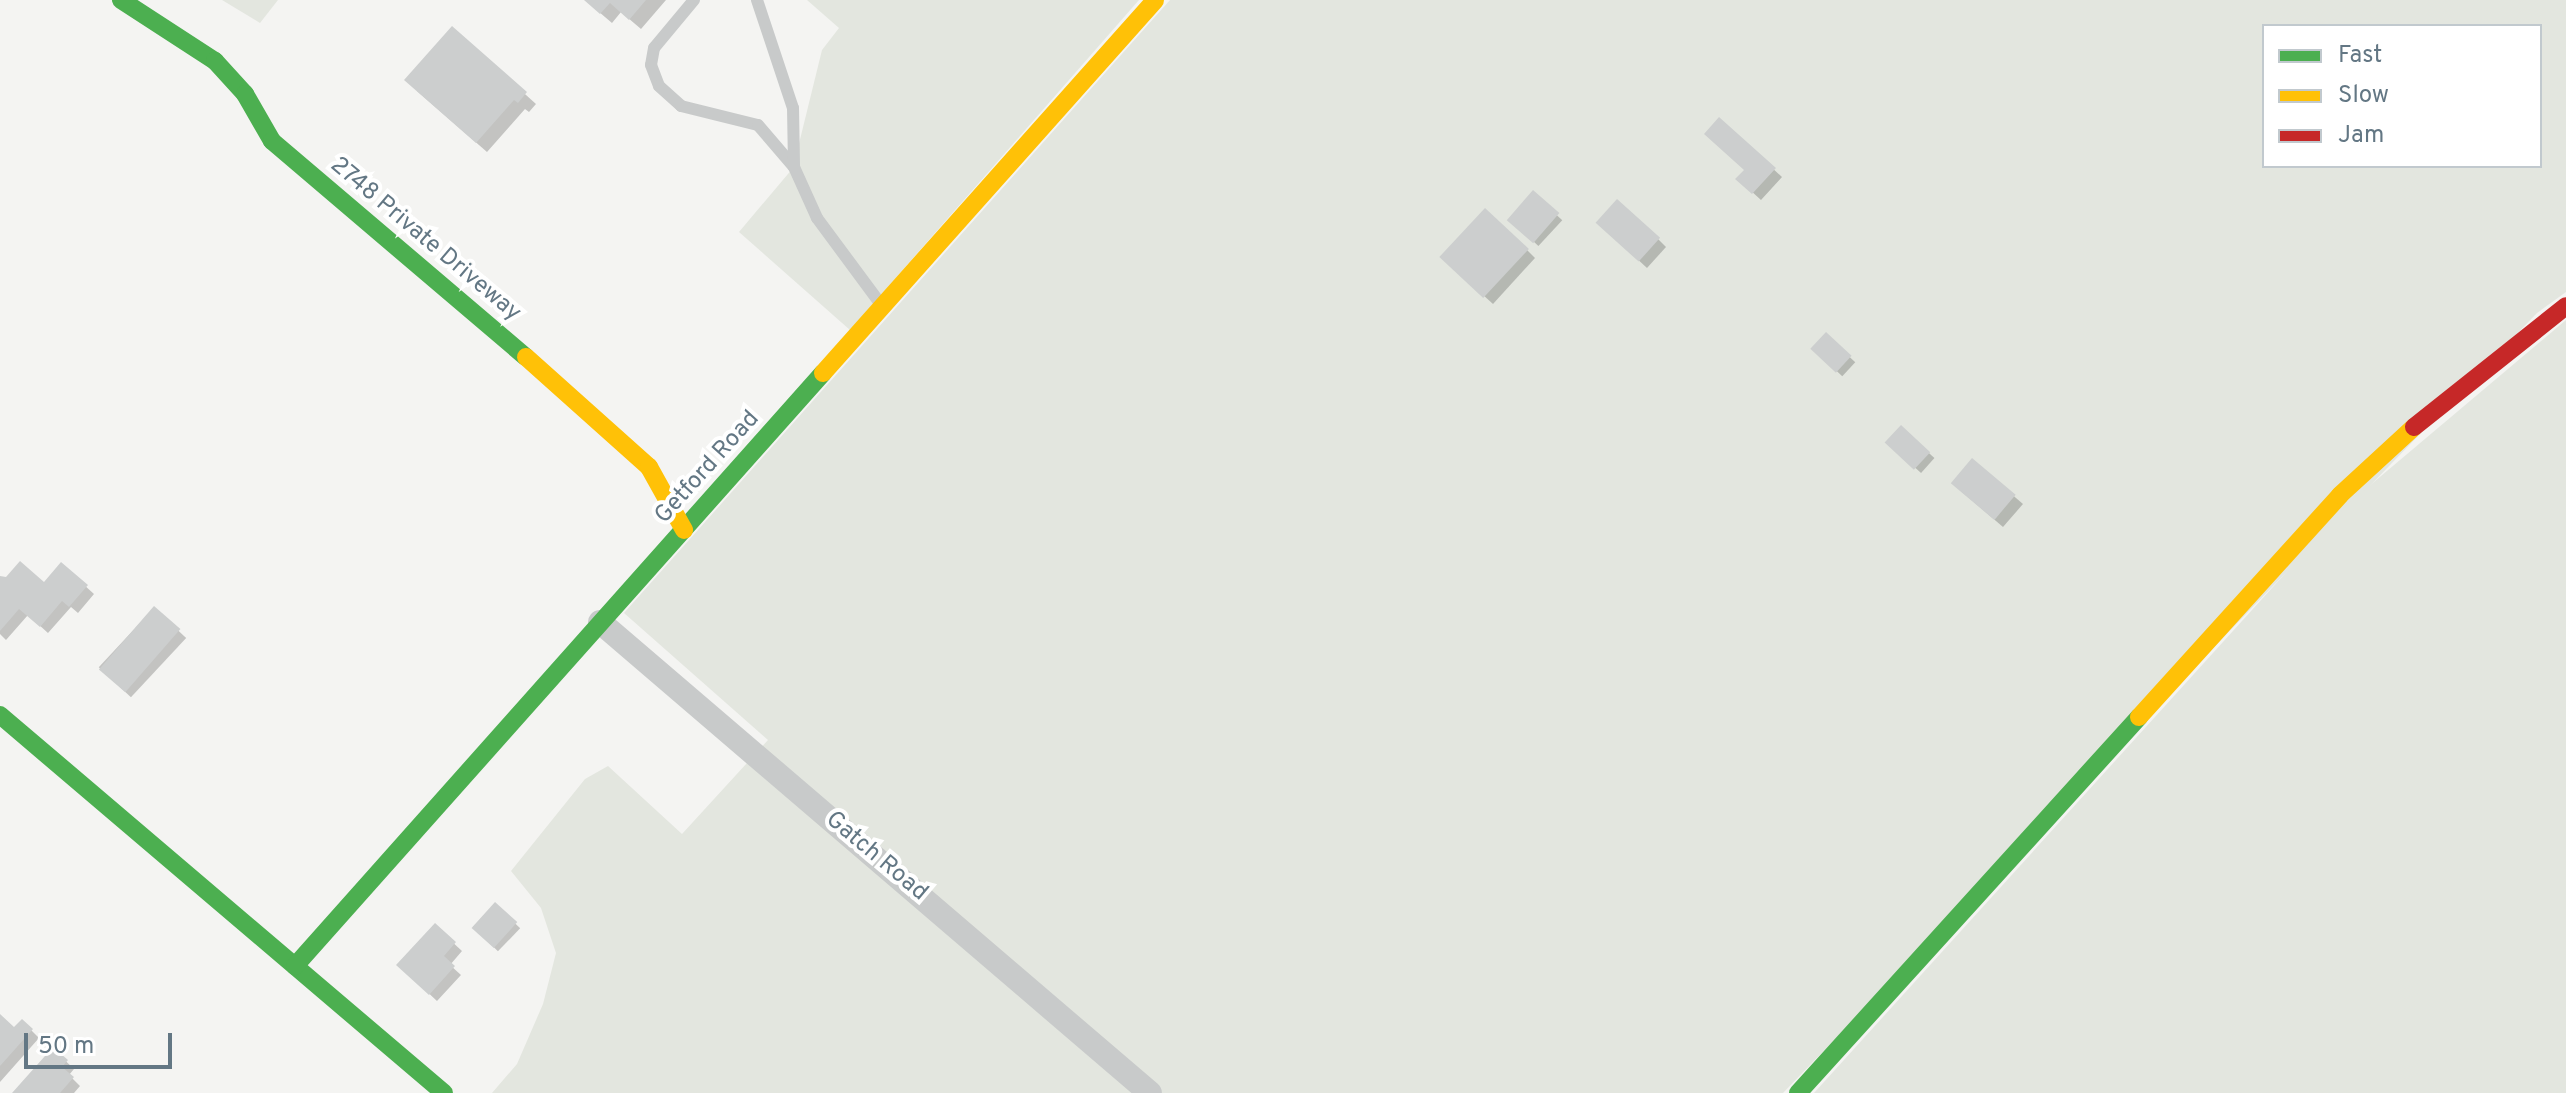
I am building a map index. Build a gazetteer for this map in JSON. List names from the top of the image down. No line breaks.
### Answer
{"streets":{"street":["2748 Private Driveway","Getford Road","Gatch Road"]},"crossings":[["2748 Private Driveway","Getford Road"],["Getford Road","Gatch Road"]],"legend":["Fast","Slow","Jam"],"scale_bar":"50 m"}
